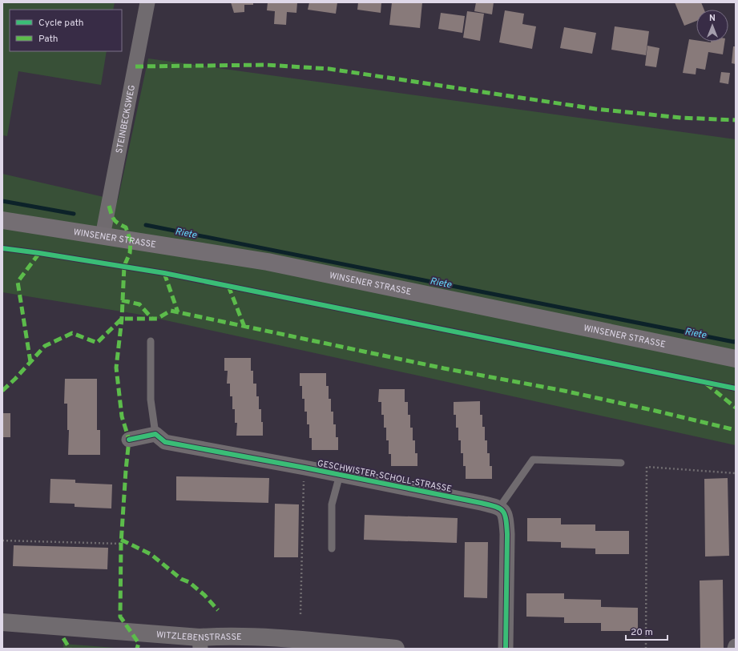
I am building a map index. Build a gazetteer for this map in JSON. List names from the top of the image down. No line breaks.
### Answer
{"streets":{"main road":["WINSENER STRASSE"],"street":["STEINBECKSWEG","GESCHWISTER-SCHOLL-STRASSE","WITZLEBENSTRASSE"]},"crossings":[["STEINBECKSWEG","WINSENER STRASSE"]],"water":["Riete"],"legend":["Cycle path","Path"],"scale_bar":"20 m","north":"top"}
